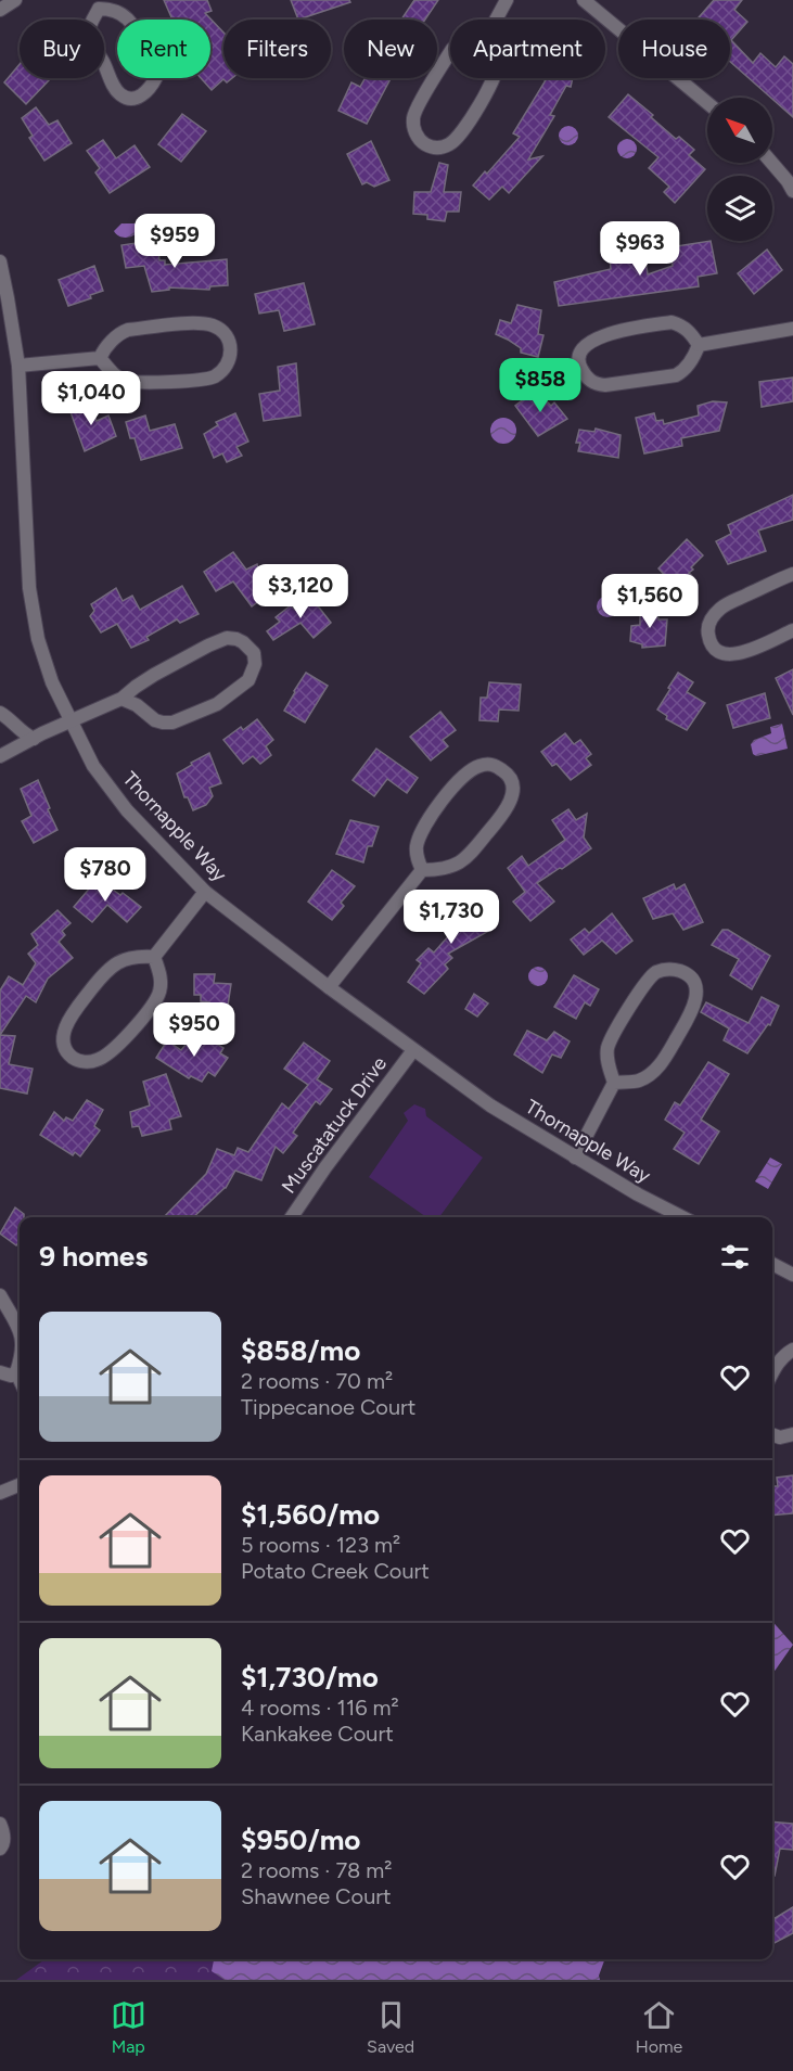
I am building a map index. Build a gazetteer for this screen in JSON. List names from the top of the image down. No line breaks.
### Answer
{"streets":{"street":["Thornapple Way","Muscatatuck Drive"]},"crossings":[["Thornapple Way","Muscatatuck Drive"]],"north":"top left","page":{"chip":["Buy","Rent","Filters","New","Apartment","House"],"price":["$959","$963","$858","$1,040","$3,120","$1,560","$780","$1,730","$950"],"heading":"9 homes","list":[{"name":"$858/mo","note":"2 rooms · 70 m² · Tippecanoe Court"},{"name":"$1,560/mo","note":"5 rooms · 123 m² · Potato Creek Court"},{"name":"$1,730/mo","note":"4 rooms · 116 m² · Kankakee Court"},{"name":"$950/mo","note":"2 rooms · 78 m² · Shawnee Court"}],"tabs":["Map","Saved","Home"]}}
